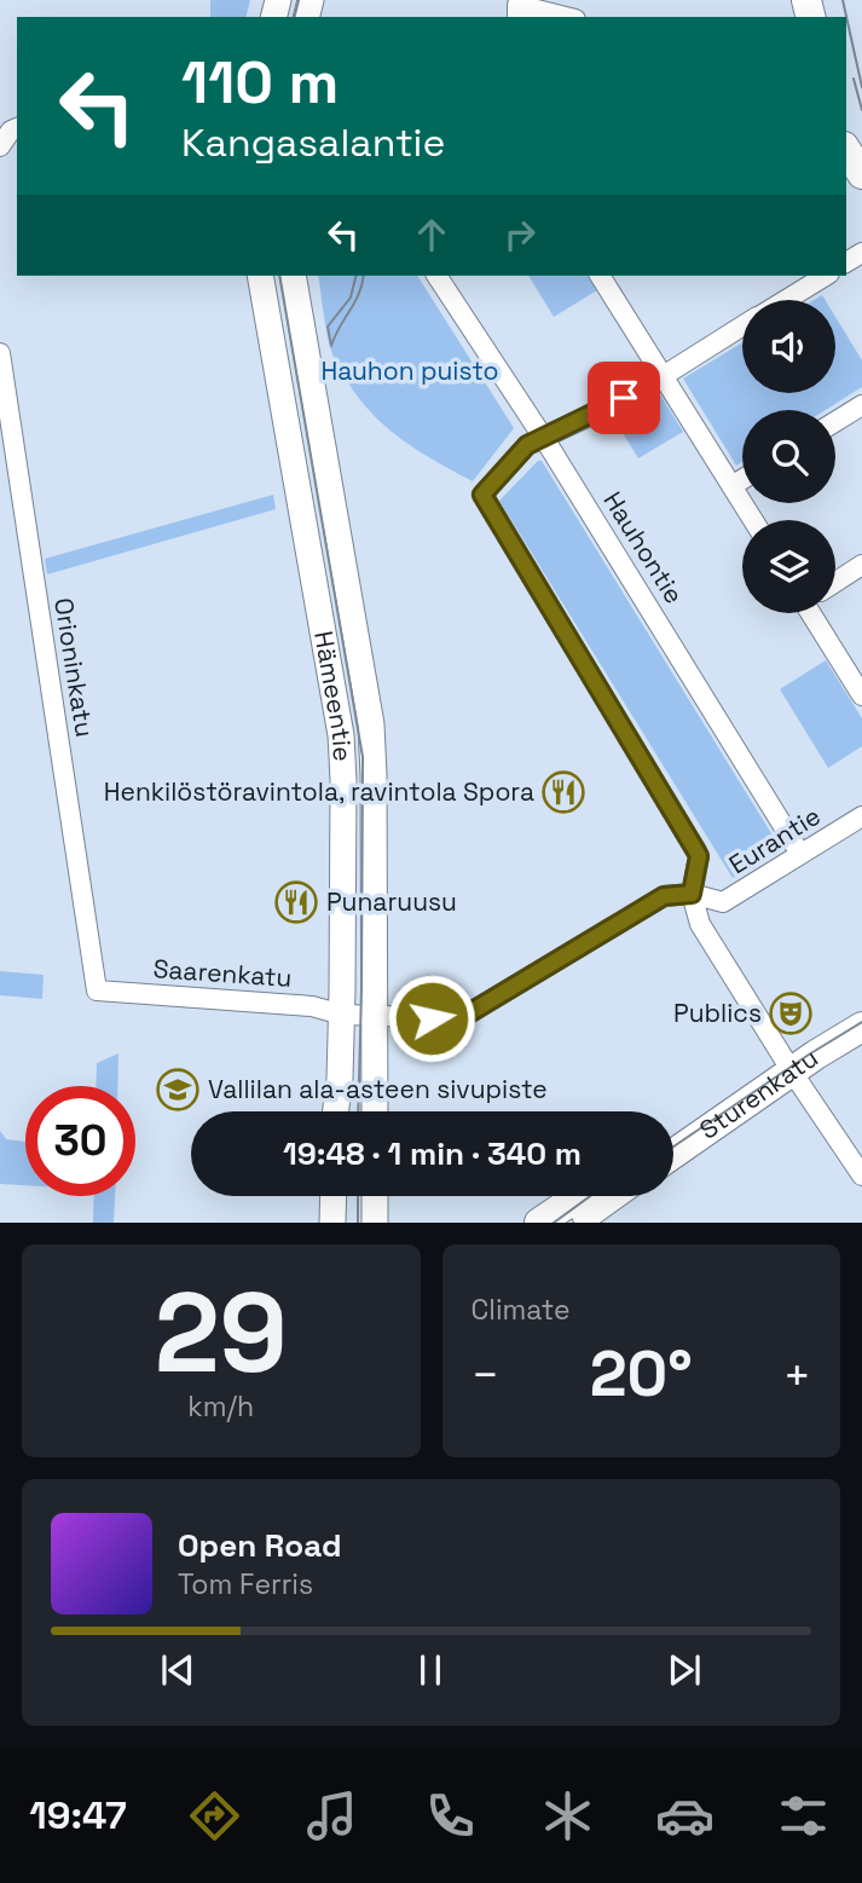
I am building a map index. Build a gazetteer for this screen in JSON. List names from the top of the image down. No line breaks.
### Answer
{"streets":{"main road":["Hämeentie","Sturenkatu"],"street":["Hauhontie","Orioninkatu","Eurantie","Saarenkatu"]},"crossings":[["Hauhontie","Eurantie"],["Orioninkatu","Saarenkatu"],["Hämeentie","Eurantie"],["Hämeentie","Saarenkatu"],["Eurantie","Saarenkatu"]],"parks":["Hauhon puisto"],"places":{"restaurant":["Henkilöstöravintola, ravintola Spora","Punaruusu"],"theatre":["Publics"],"school or university":["Vallilan ala-asteen sivupiste"]},"page":{"turn":["110 m","Kangasalantie"],"limit":"30","trip":"19:48 · 1 min · 340 m","tile":[["29","km/h"],"Climate"],"heat":["−","20°","+"],"song":["Open Road","Tom Ferris"],"tabs":"19:47"}}
